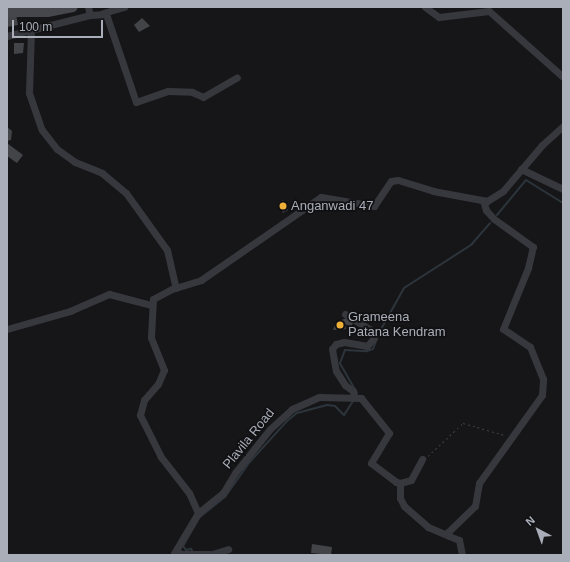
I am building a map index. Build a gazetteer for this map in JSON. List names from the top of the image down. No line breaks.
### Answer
{"streets":{"street":["Plavila Road"]},"places":["Anganwadi 47","Grameena Patana Kendram"],"scale_bar":"100 m","north":"top left"}
